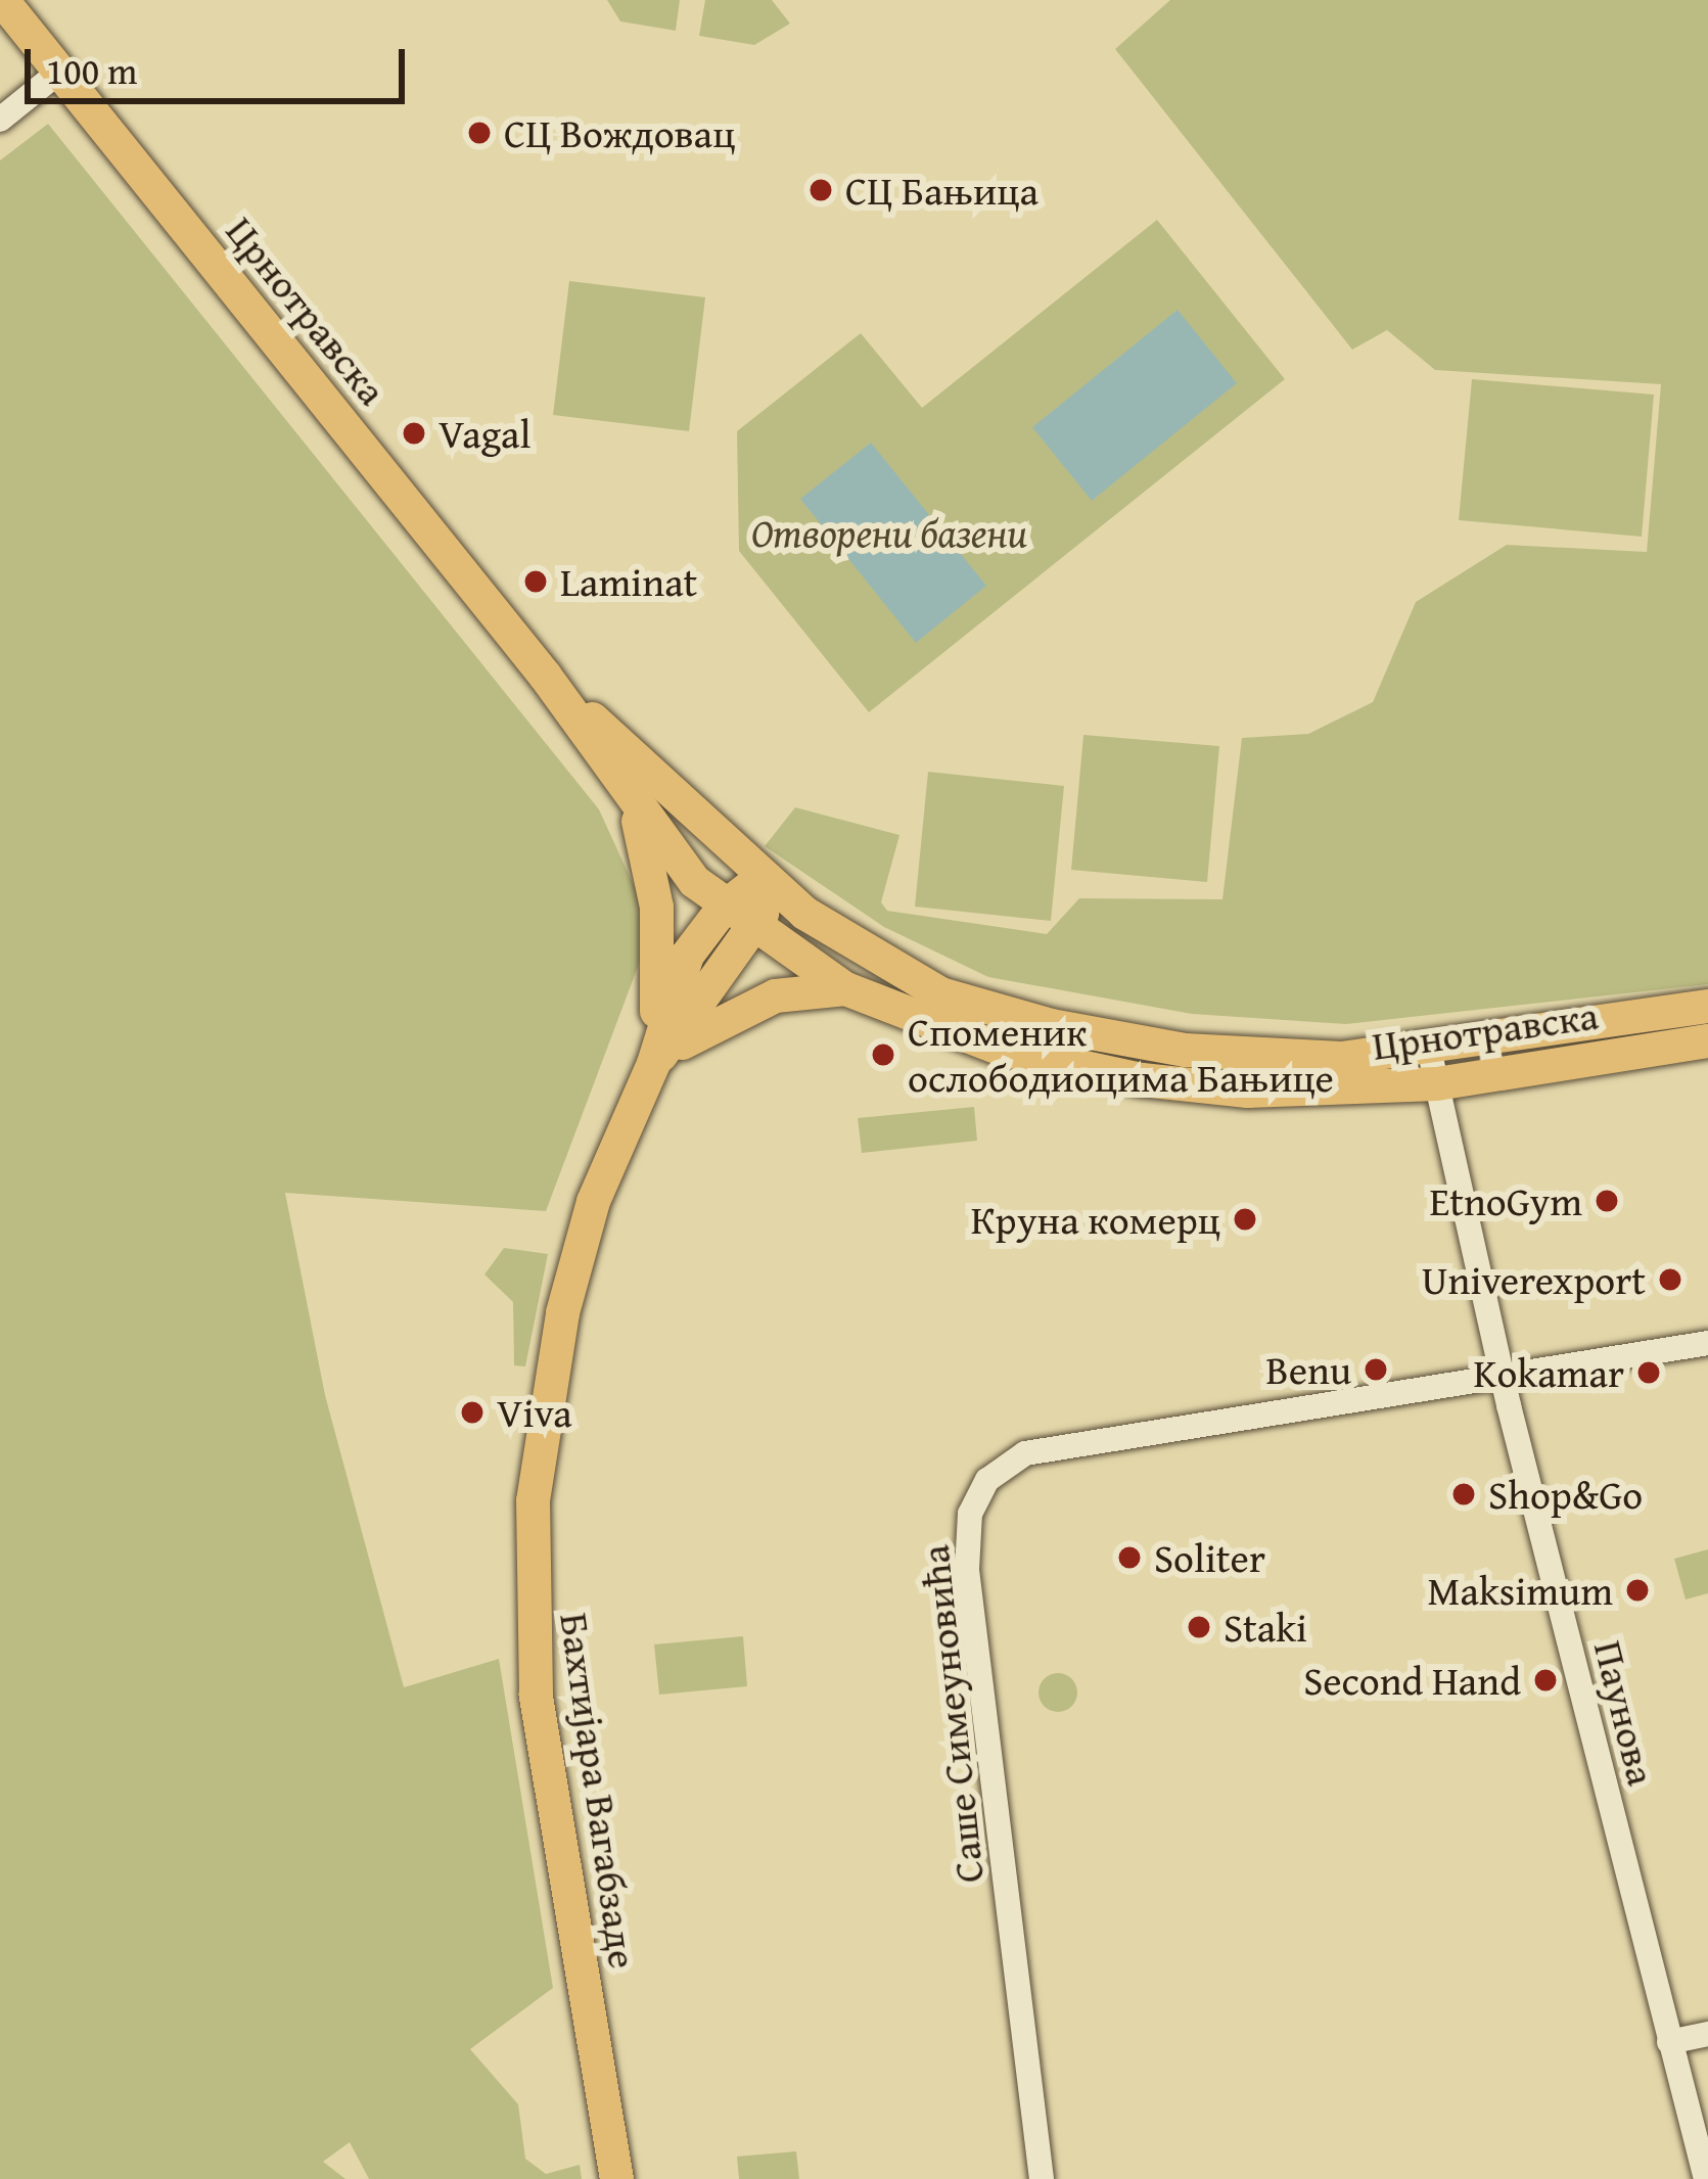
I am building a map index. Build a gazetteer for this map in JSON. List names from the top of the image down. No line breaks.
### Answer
{"streets":{"main road":["Црнотравска","Бахтијара Вагабзаде"],"street":["Паунова","Саше Симеуновића"]},"crossings":[["Црнотравска","Паунова"],["Црнотравска","Бахтијара Вагабзаде"],["Паунова","Саше Симеуновића"]],"parks":["Отворени базени"],"places":["СЦ Вождовац","СЦ Бањица","Vagal","Laminat","Споменик ослободиоцима Бањице","EtnoGym","Круна комерц","Univerexport","Benu","Kokamar","Viva","Shop&Go","Soliter","Maksimum","Staki","Second Hand"],"scale_bar":"100 m"}
